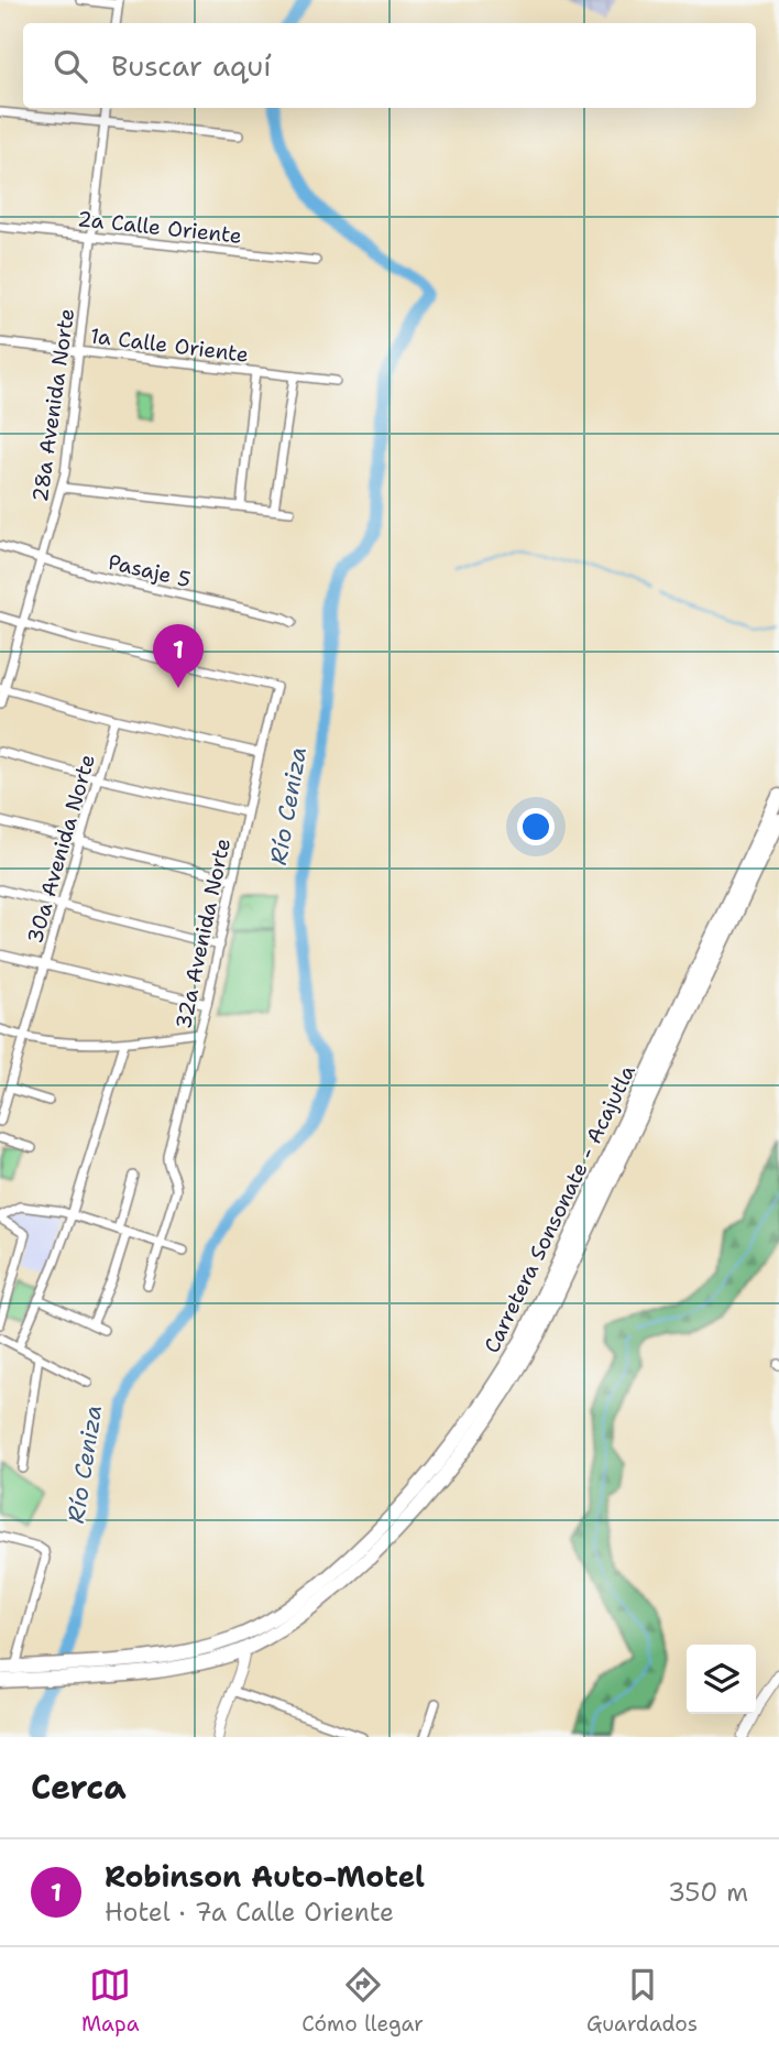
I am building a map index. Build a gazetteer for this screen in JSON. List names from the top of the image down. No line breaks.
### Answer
{"streets":{"highway":["Carretera Sonsonate - Acajutla"],"street":["2a Calle Oriente","1a Calle Oriente","28a Avenida Norte","Pasaje 5","30a Avenida Norte","32a Avenida Norte"]},"crossings":[["2a Calle Oriente","28a Avenida Norte"],["1a Calle Oriente","28a Avenida Norte"],["28a Avenida Norte","Pasaje 5"],["28a Avenida Norte","32a Avenida Norte"]],"water":["Río Ceniza"],"page":{"search":"Buscar aquí","pins":"1","heading":"Cerca","list":[{"mark":"1","name":"Robinson Auto-Motel","note":"Hotel · 7a Calle Oriente","value":"350 m"}],"nav":["Mapa","Cómo llegar","Guardados"]}}
